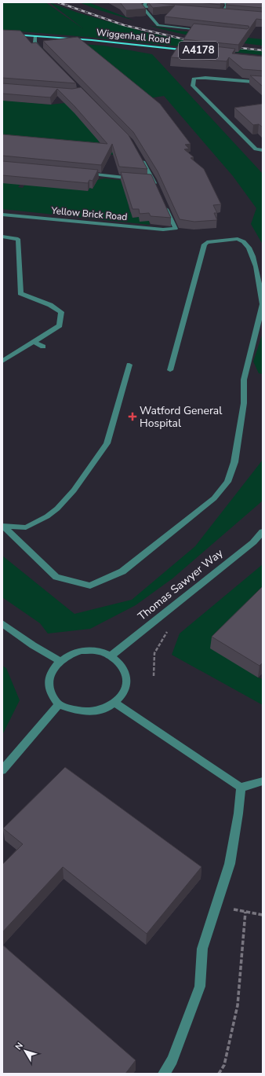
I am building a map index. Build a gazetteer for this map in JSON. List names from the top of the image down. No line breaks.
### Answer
{"streets":{"main road":["Wiggenhall Road","A4178"],"street":["Yellow Brick Road","Thomas Sawyer Way"]},"places":{"health":["Watford General Hospital"]},"north":"top left"}
